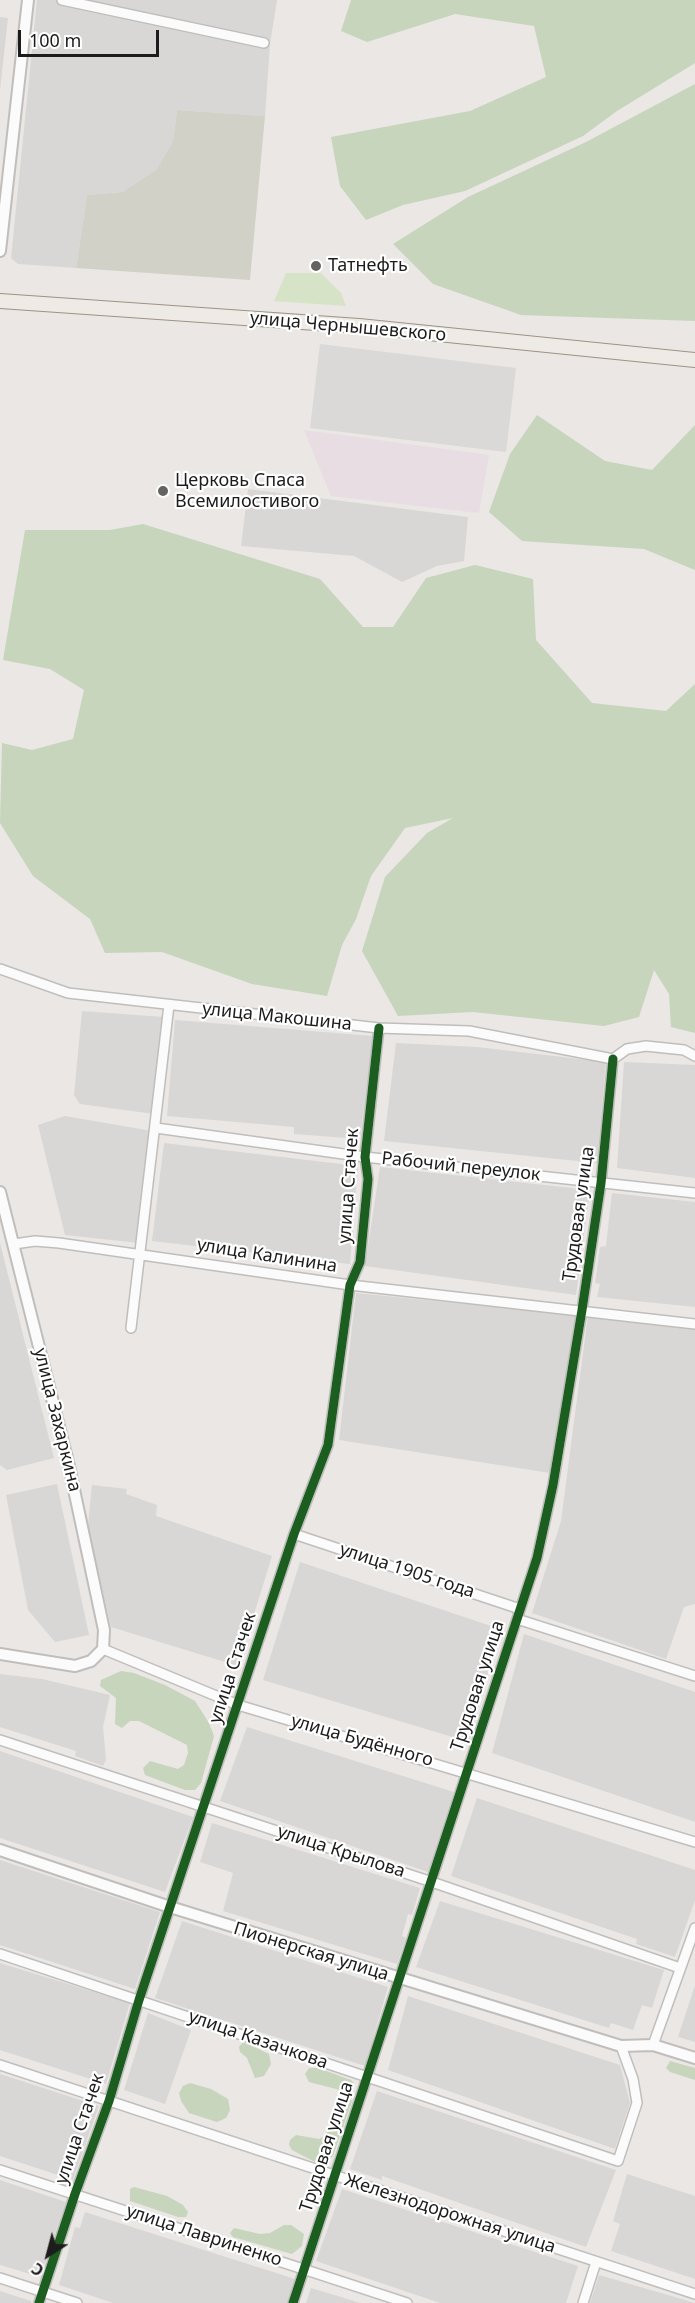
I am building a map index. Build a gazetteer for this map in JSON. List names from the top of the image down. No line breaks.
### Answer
{"streets":{"main road":["улица Чернышевского"],"street":["улица Макошина","Рабочий переулок","улица Стачек","Трудовая улица","улица Калинина","улица Захаркина","улица 1905 года","улица Будённого","улица Крылова","Пионерская улица","улица Казачкова","Железнодорожная улица","улица Лавриненко"]},"crossings":[["улица Макошина","улица Стачек"],["улица Макошина","Трудовая улица"],["Рабочий переулок","улица Стачек"],["Рабочий переулок","Трудовая улица"],["улица Стачек","улица Калинина"],["улица Стачек","улица 1905 года"],["улица Стачек","улица Будённого"],["улица Стачек","улица Крылова"],["улица Стачек","Пионерская улица"],["улица Стачек","улица Казачкова"],["улица Стачек","Железнодорожная улица"],["улица Стачек","улица Лавриненко"],["Трудовая улица","улица Калинина"],["Трудовая улица","улица 1905 года"],["Трудовая улица","улица Будённого"],["Трудовая улица","улица Крылова"],["Трудовая улица","Пионерская улица"],["Трудовая улица","улица Казачкова"],["Трудовая улица","Железнодорожная улица"],["Трудовая улица","улица Лавриненко"],["улица Калинина","улица Захаркина"],["улица Захаркина","улица Будённого"],["Пионерская улица","улица Казачкова"]],"places":["Татнефть","Церковь Спаса Всемилостивого"],"scale_bar":"100 m","north":"bottom left"}
